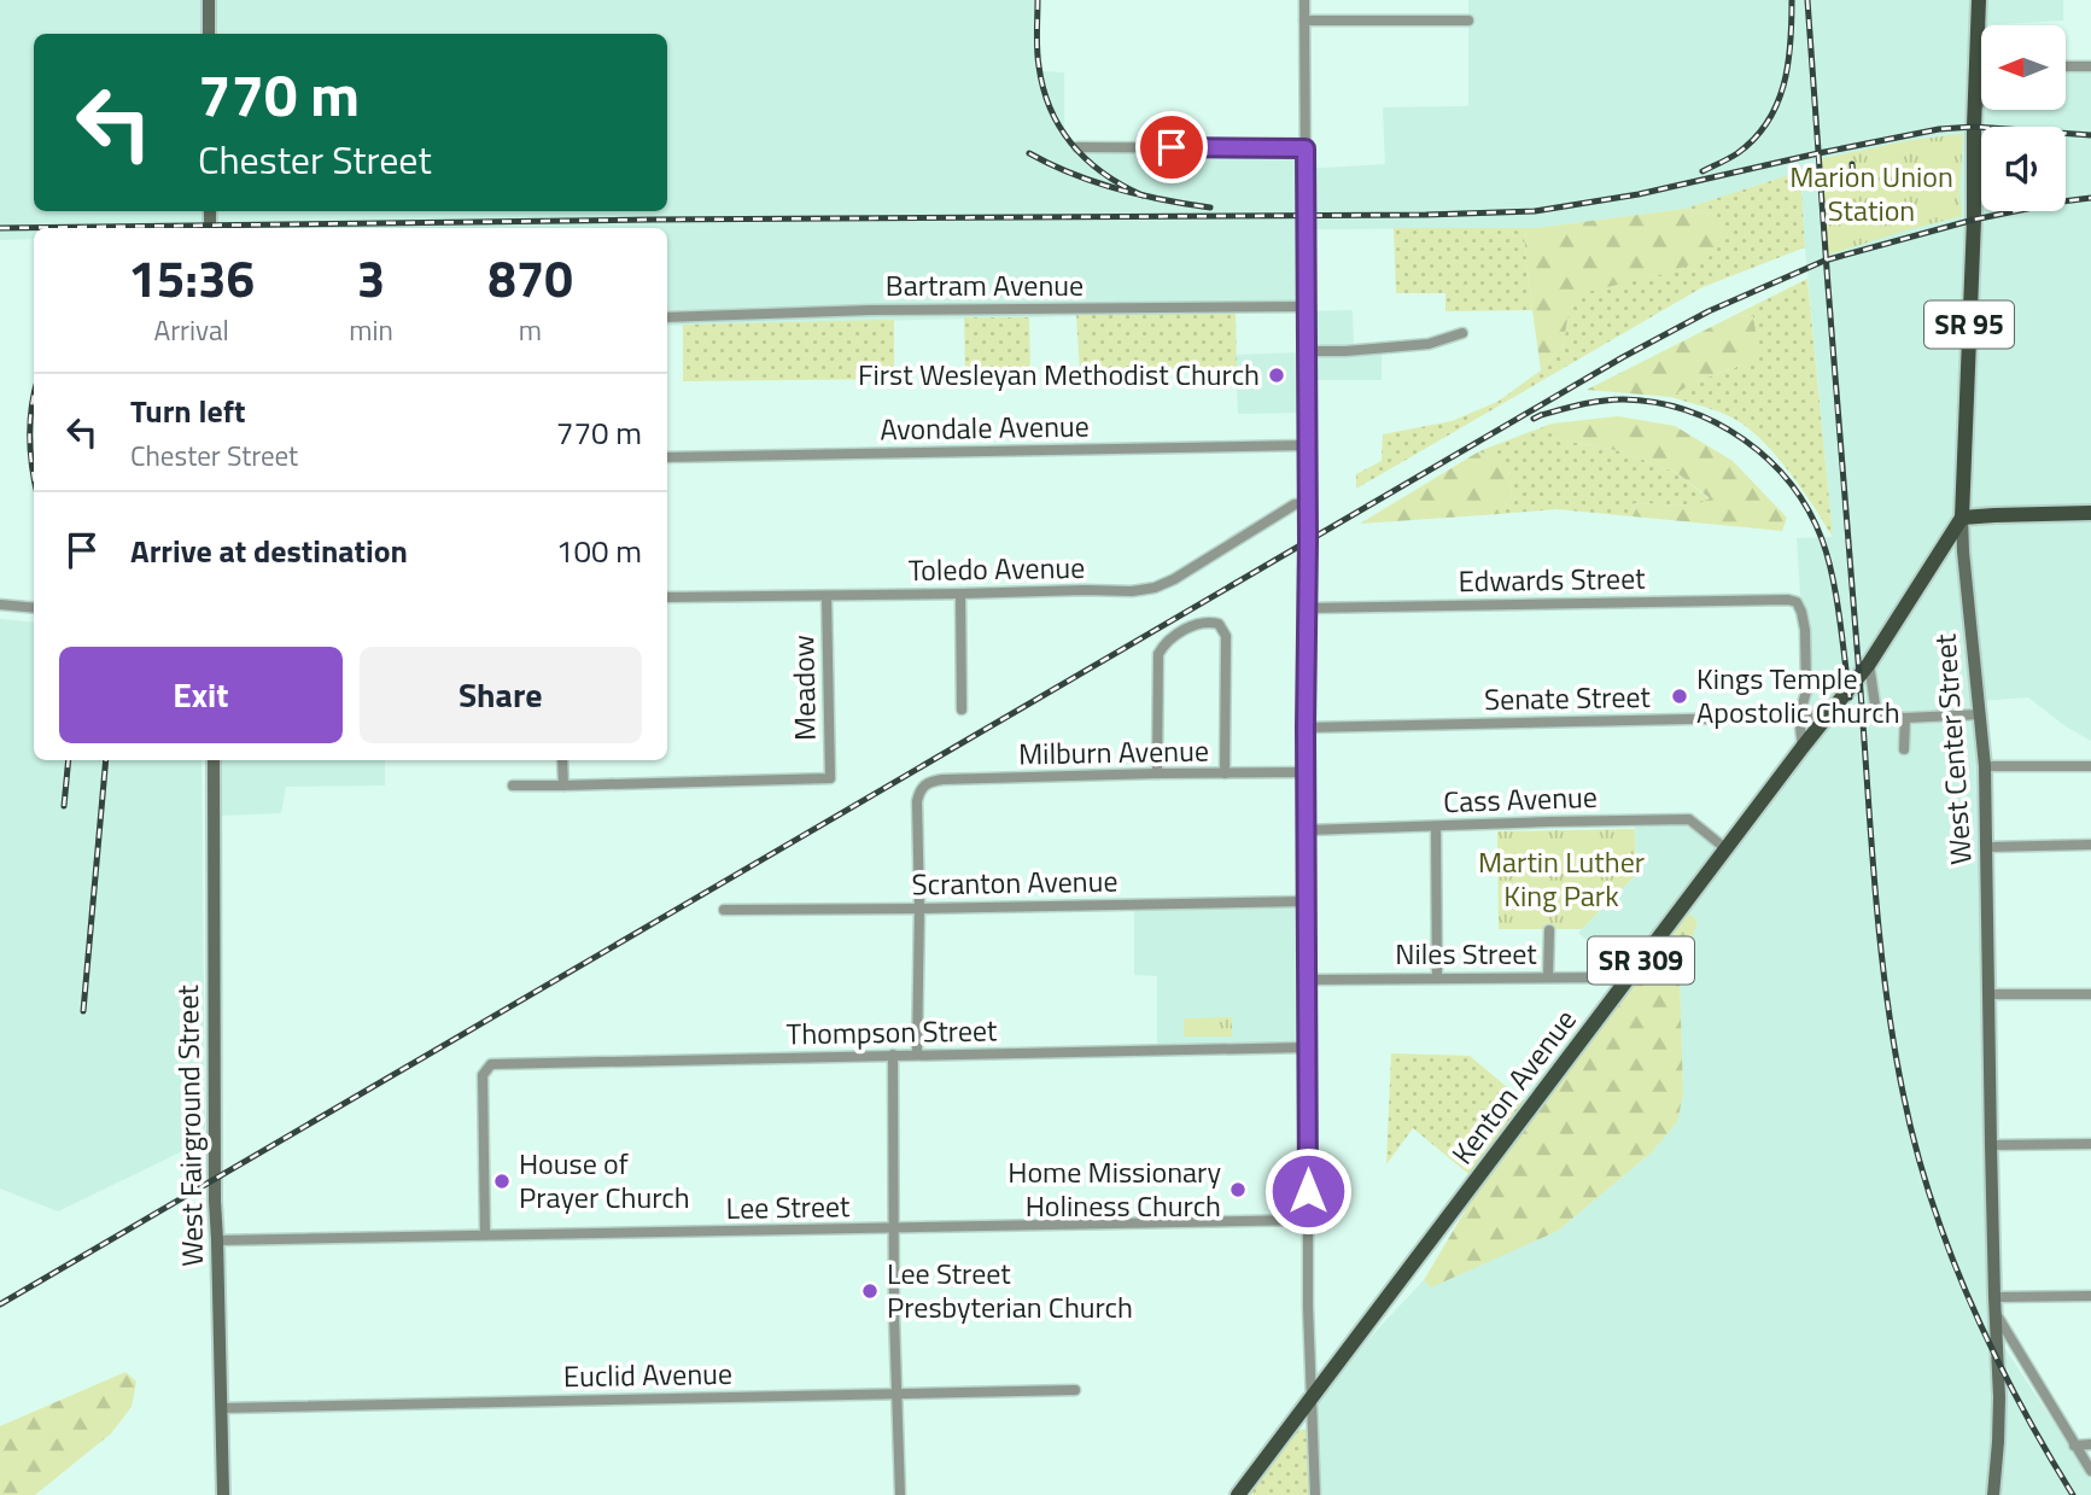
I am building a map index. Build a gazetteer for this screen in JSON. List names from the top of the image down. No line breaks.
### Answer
{"streets":{"main road":["SR 95","West Center Street","SR 309","Kenton Avenue","West Fairground Street"],"street":["Bartram Avenue","Avondale Avenue","Toledo Avenue","Edwards Street","Meadow","Senate Street","Milburn Avenue","Cass Avenue","Scranton Avenue","Niles Street","Thompson Street","Lee Street","Euclid Avenue"]},"crossings":[["Toledo Avenue","Meadow"],["Edwards Street","Senate Street"],["Senate Street","Kenton Avenue"],["West Center Street","Kenton Avenue"],["Milburn Avenue","Scranton Avenue"],["Cass Avenue","Kenton Avenue"],["Niles Street","Kenton Avenue"],["SR 309","Kenton Avenue"],["Thompson Street","Lee Street"],["West Fairground Street","Lee Street"],["West Fairground Street","Euclid Avenue"]],"parks":["Marion Union Station","Martin Luther King Park"],"places":["First Wesleyan Methodist Church","Kings Temple Apostolic Church","House of Prayer Church","Home Missionary Holiness Church","Lee Street Presbyterian Church"],"north":"left","page":{"turn":["770 m","Chester Street"],"eta":["15:36","Arrival","3","min","870","m"],"list":[{"name":"Turn left","note":"Chester Street","value":"770 m"},{"name":"Arrive at destination","value":"100 m"}],"buttons":["Exit","Share"]}}
